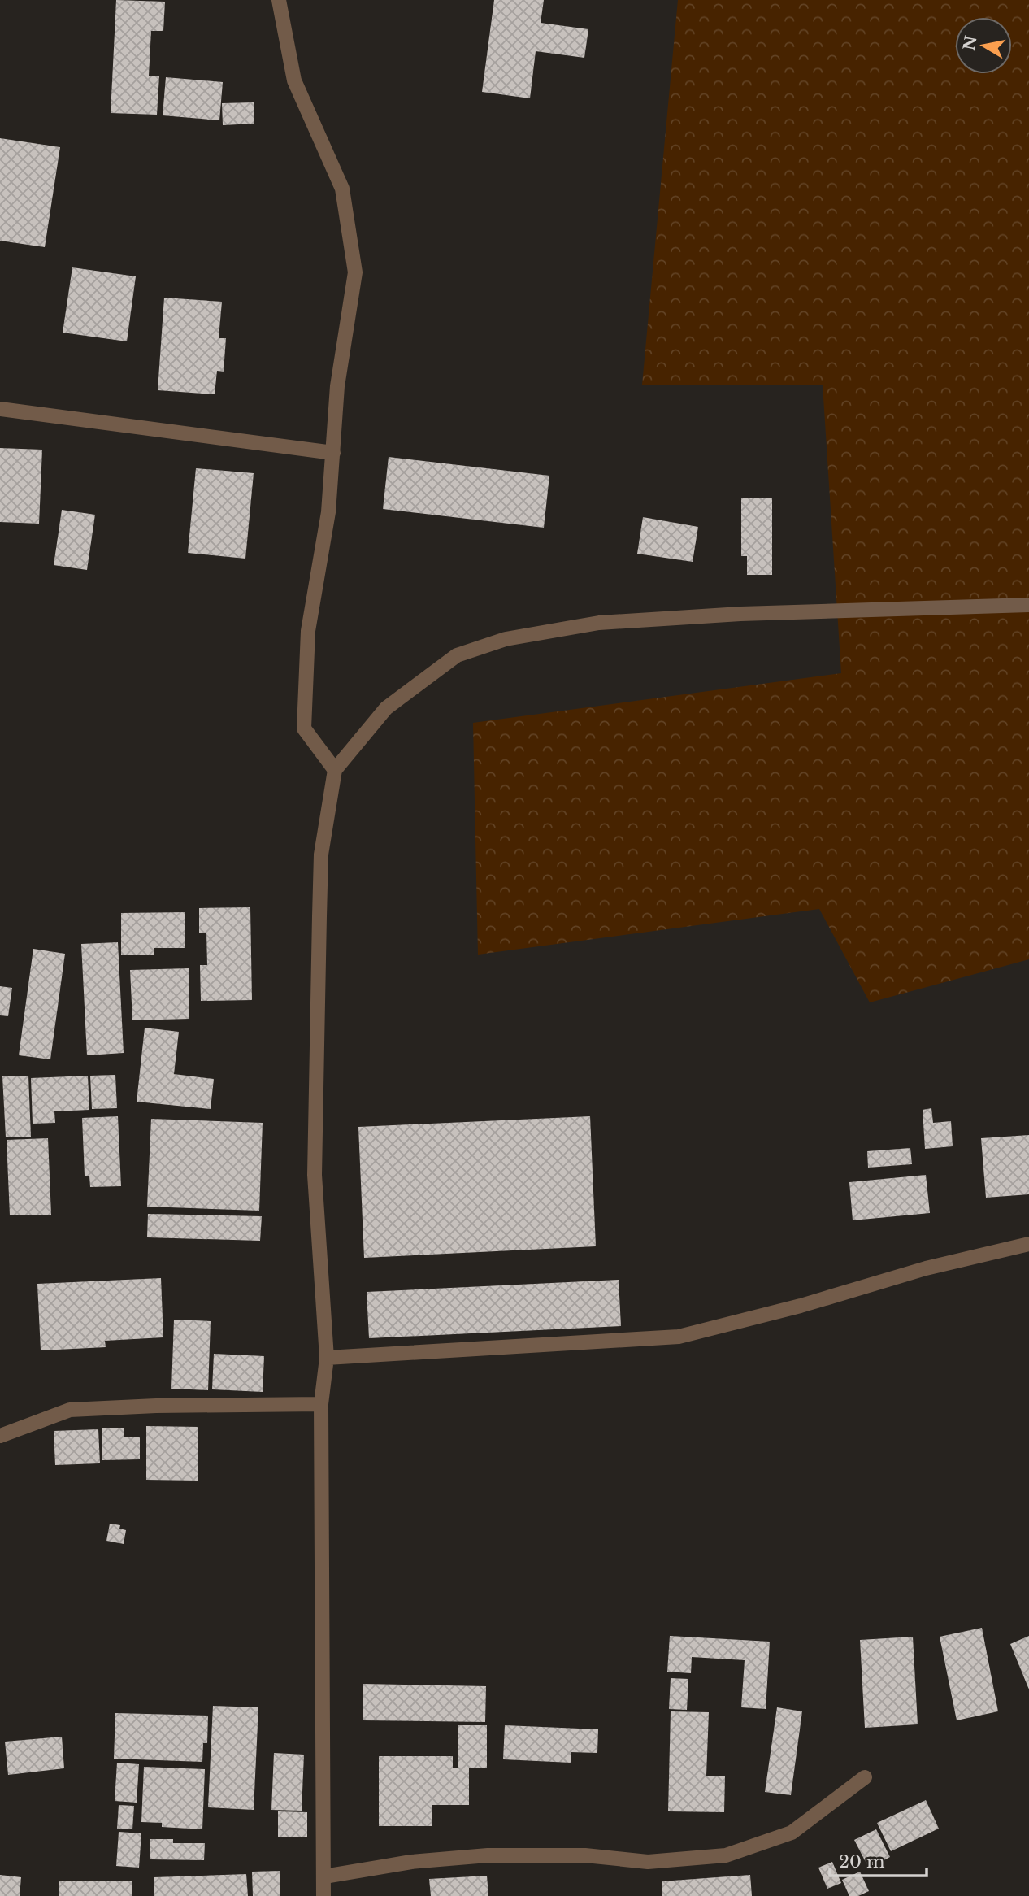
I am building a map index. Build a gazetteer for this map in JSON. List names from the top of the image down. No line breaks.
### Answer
{"scale_bar":"20 m","north":"left"}
